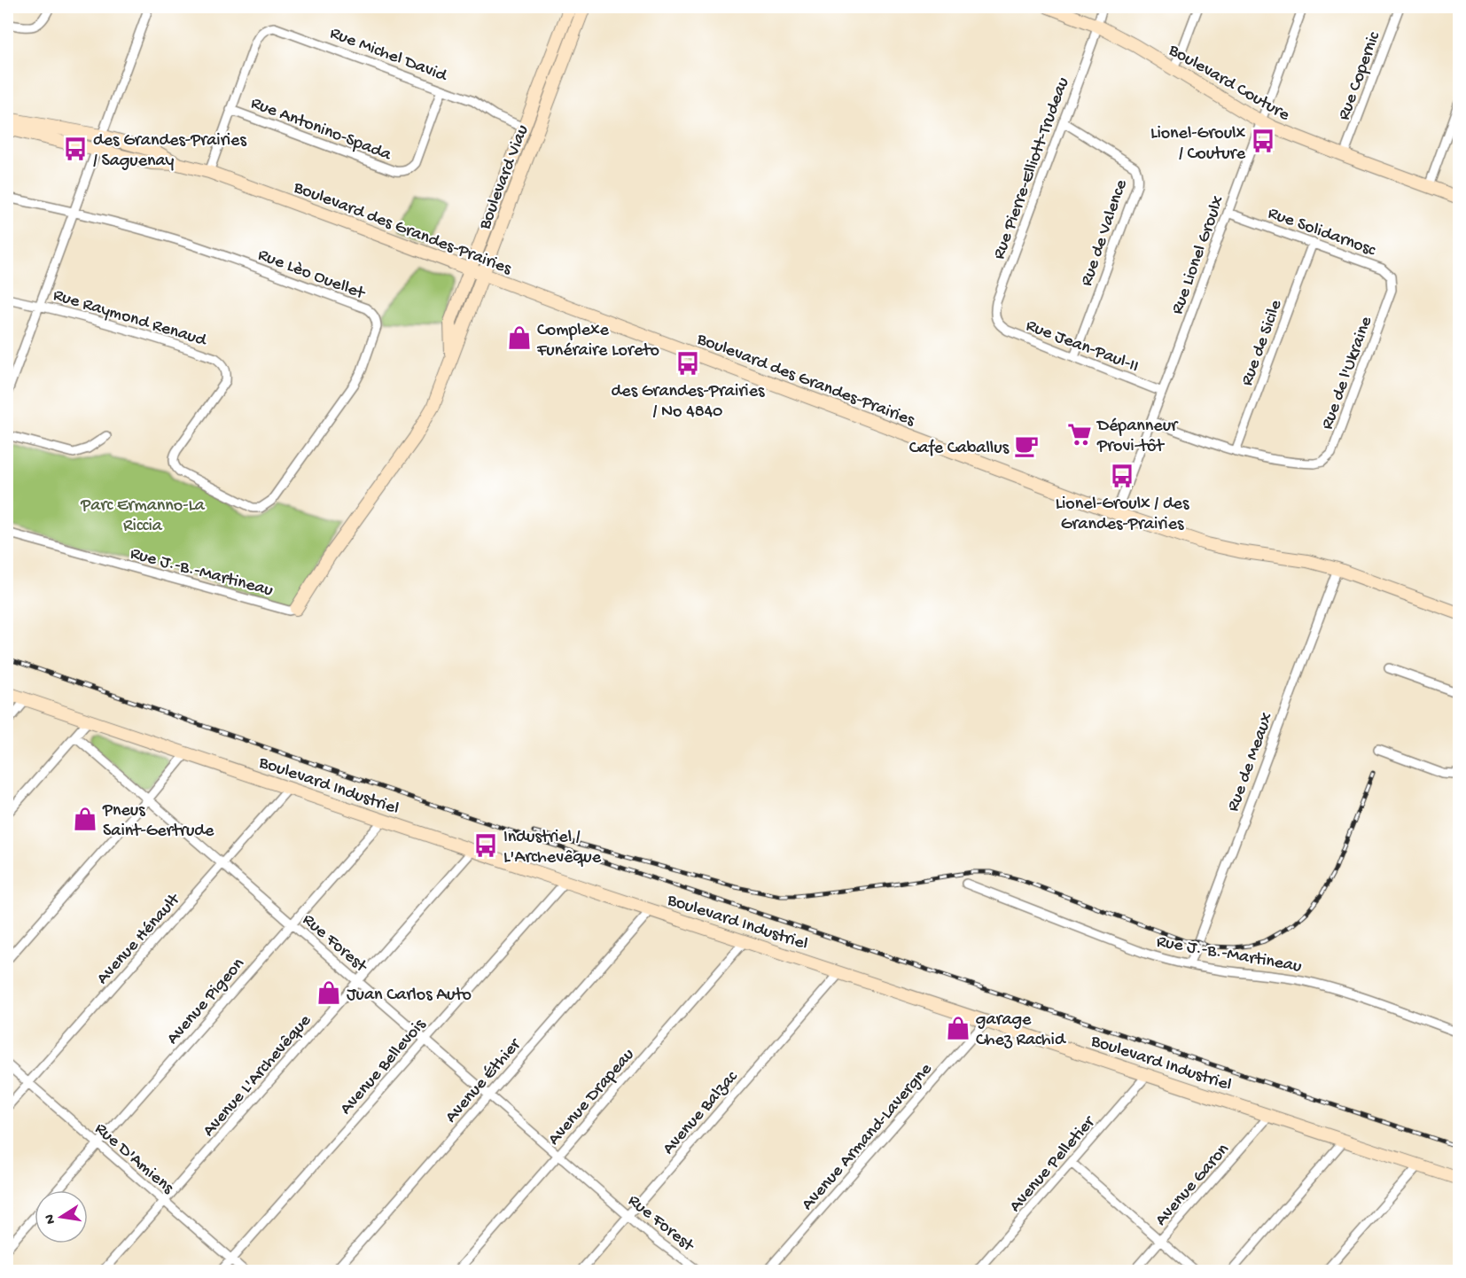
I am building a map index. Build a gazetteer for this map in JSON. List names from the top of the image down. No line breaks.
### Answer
{"streets":{"street":["Rue Michel David","Rue Copernic","Boulevard Couture","Rue Antonino-Spada","Rue Pierre-Elliott-Trudeau","Boulevard Viau","Boulevard des Grandes-Prairies","Rue Solidarnosc","Rue de Valence","Rue Lionel Groulx","Rue Lèo Ouellet","Rue Raymond Renaud","Rue de Sicile","Rue Jean-Paul-II","Rue de l'Ukraine","Rue J.-B.-Martineau","Rue de Meaux","Boulevard Industriel","Avenue Hénault","Rue Forest","Avenue Pigeon","Avenue Bellevois","Avenue L'Archevêque","Avenue Éthier","Avenue Drapeau","Avenue Balzac","Avenue Armand-Lavergne","Rue D'Amiens","Avenue Pelletier","Avenue Garon"]},"crossings":[["Rue Michel David","Rue Antonino-Spada"],["Rue Michel David","Boulevard Viau"],["Rue Michel David","Boulevard des Grandes-Prairies"],["Rue Copernic","Boulevard Couture"],["Boulevard Couture","Rue Pierre-Elliott-Trudeau"],["Boulevard Couture","Rue Lionel Groulx"],["Rue Pierre-Elliott-Trudeau","Rue de Valence"],["Rue Pierre-Elliott-Trudeau","Rue Jean-Paul-II"],["Boulevard Viau","Boulevard des Grandes-Prairies"],["Boulevard Viau","Rue J.-B.-Martineau"],["Boulevard des Grandes-Prairies","Rue Lionel Groulx"],["Boulevard des Grandes-Prairies","Rue de Meaux"],["Rue Solidarnosc","Rue Lionel Groulx"],["Rue Solidarnosc","Rue de Sicile"],["Rue Solidarnosc","Rue de l'Ukraine"],["Rue de Valence","Rue Jean-Paul-II"],["Rue Lionel Groulx","Rue Jean-Paul-II"],["Rue Lèo Ouellet","Rue Raymond Renaud"],["Rue de Sicile","Rue de l'Ukraine"],["Rue J.-B.-Martineau","Rue de Meaux"],["Boulevard Industriel","Avenue Hénault"],["Boulevard Industriel","Avenue Pigeon"],["Boulevard Industriel","Avenue Bellevois"],["Boulevard Industriel","Avenue L'Archevêque"],["Boulevard Industriel","Avenue Éthier"],["Boulevard Industriel","Avenue Drapeau"],["Boulevard Industriel","Avenue Balzac"],["Boulevard Industriel","Avenue Armand-Lavergne"],["Boulevard Industriel","Avenue Pelletier"],["Boulevard Industriel","Avenue Garon"],["Avenue Hénault","Rue Forest"],["Avenue Hénault","Rue D'Amiens"],["Rue Forest","Avenue Pigeon"],["Rue Forest","Avenue Bellevois"],["Rue Forest","Avenue L'Archevêque"],["Rue Forest","Avenue Éthier"],["Rue Forest","Avenue Drapeau"],["Rue Forest","Avenue Balzac"],["Avenue Pigeon","Rue D'Amiens"],["Avenue Bellevois","Rue D'Amiens"],["Avenue L'Archevêque","Rue D'Amiens"]],"parks":["Parc Ermanno-La Riccia"],"places":{"bus stop":["Lionel-Groulx / Couture","des Grandes-Prairies / Saguenay","des Grandes-Prairies / No 4840","Lionel-Groulx / des Grandes-Prairies","Industriel / L'Archevêque"],"shop":["Complexe Funéraire Loreto","Pneus Saint-Gertrude","Juan Carlos Auto","garage Chez Rachid"],"supermarket":["Dépanneur Provi-tôt"],"cafe":["Cafe Caballus"]},"north":"left"}
